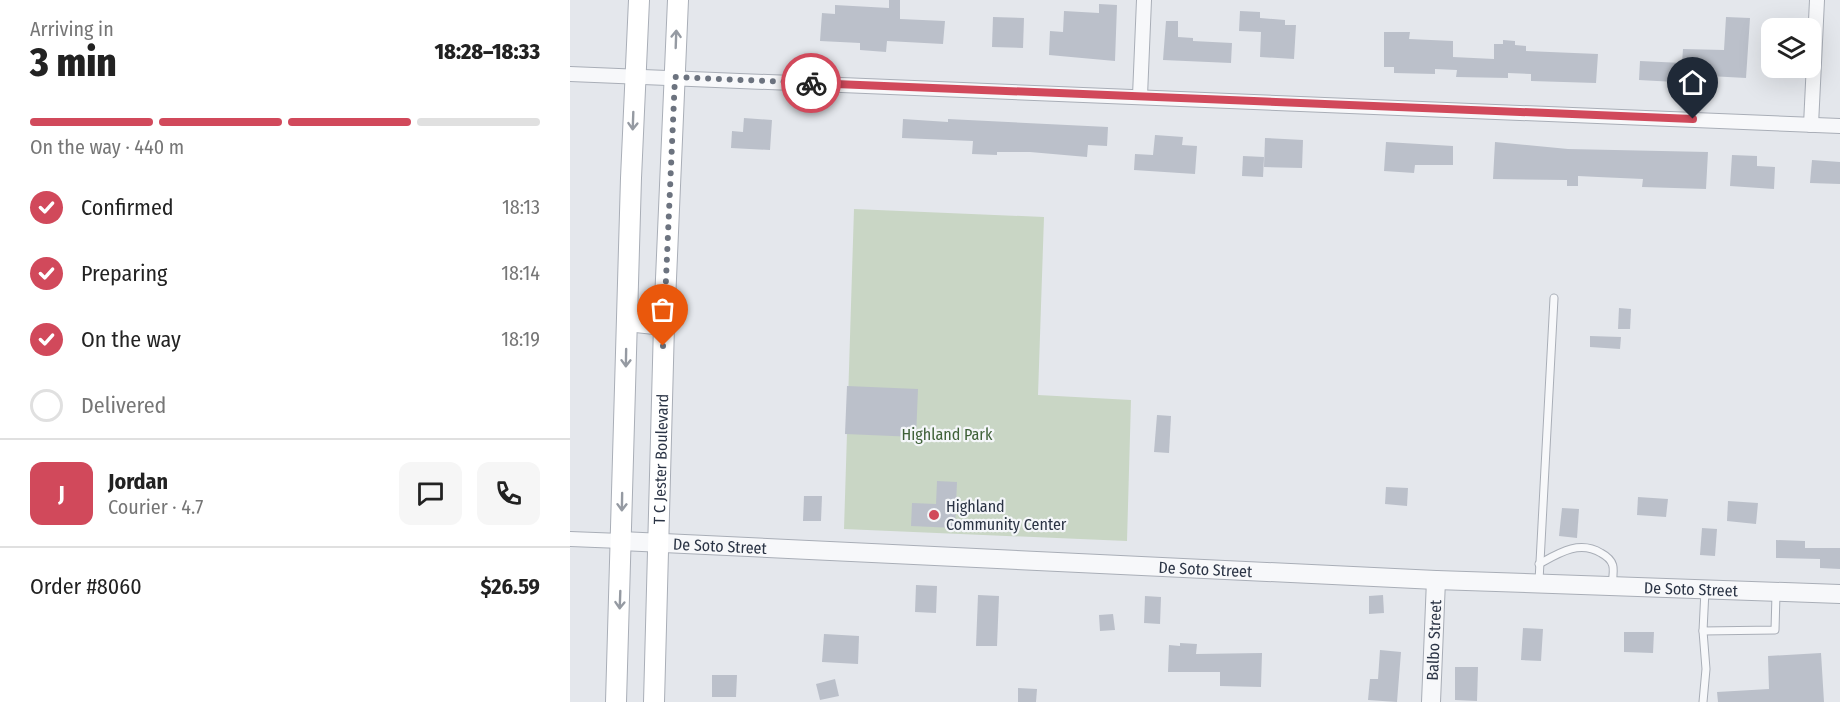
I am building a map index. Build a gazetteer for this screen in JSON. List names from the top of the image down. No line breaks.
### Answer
{"streets":{"main road":["T C Jester Boulevard"],"street":["De Soto Street","Balbo Street"]},"crossings":[["T C Jester Boulevard","De Soto Street"],["De Soto Street","Balbo Street"]],"parks":["Highland Park"],"places":["Highland Community Center"],"page":{"heading":["3 min","Arriving in","18:28–18:33"],"panel":["Jordan","Courier · 4.7","Order #8060","$26.59"],"bar":"On the way · 440 m","list":[["Confirmed","18:13"],["Preparing","18:14"],["On the way","18:19"],"Delivered"],"round":"J"}}
